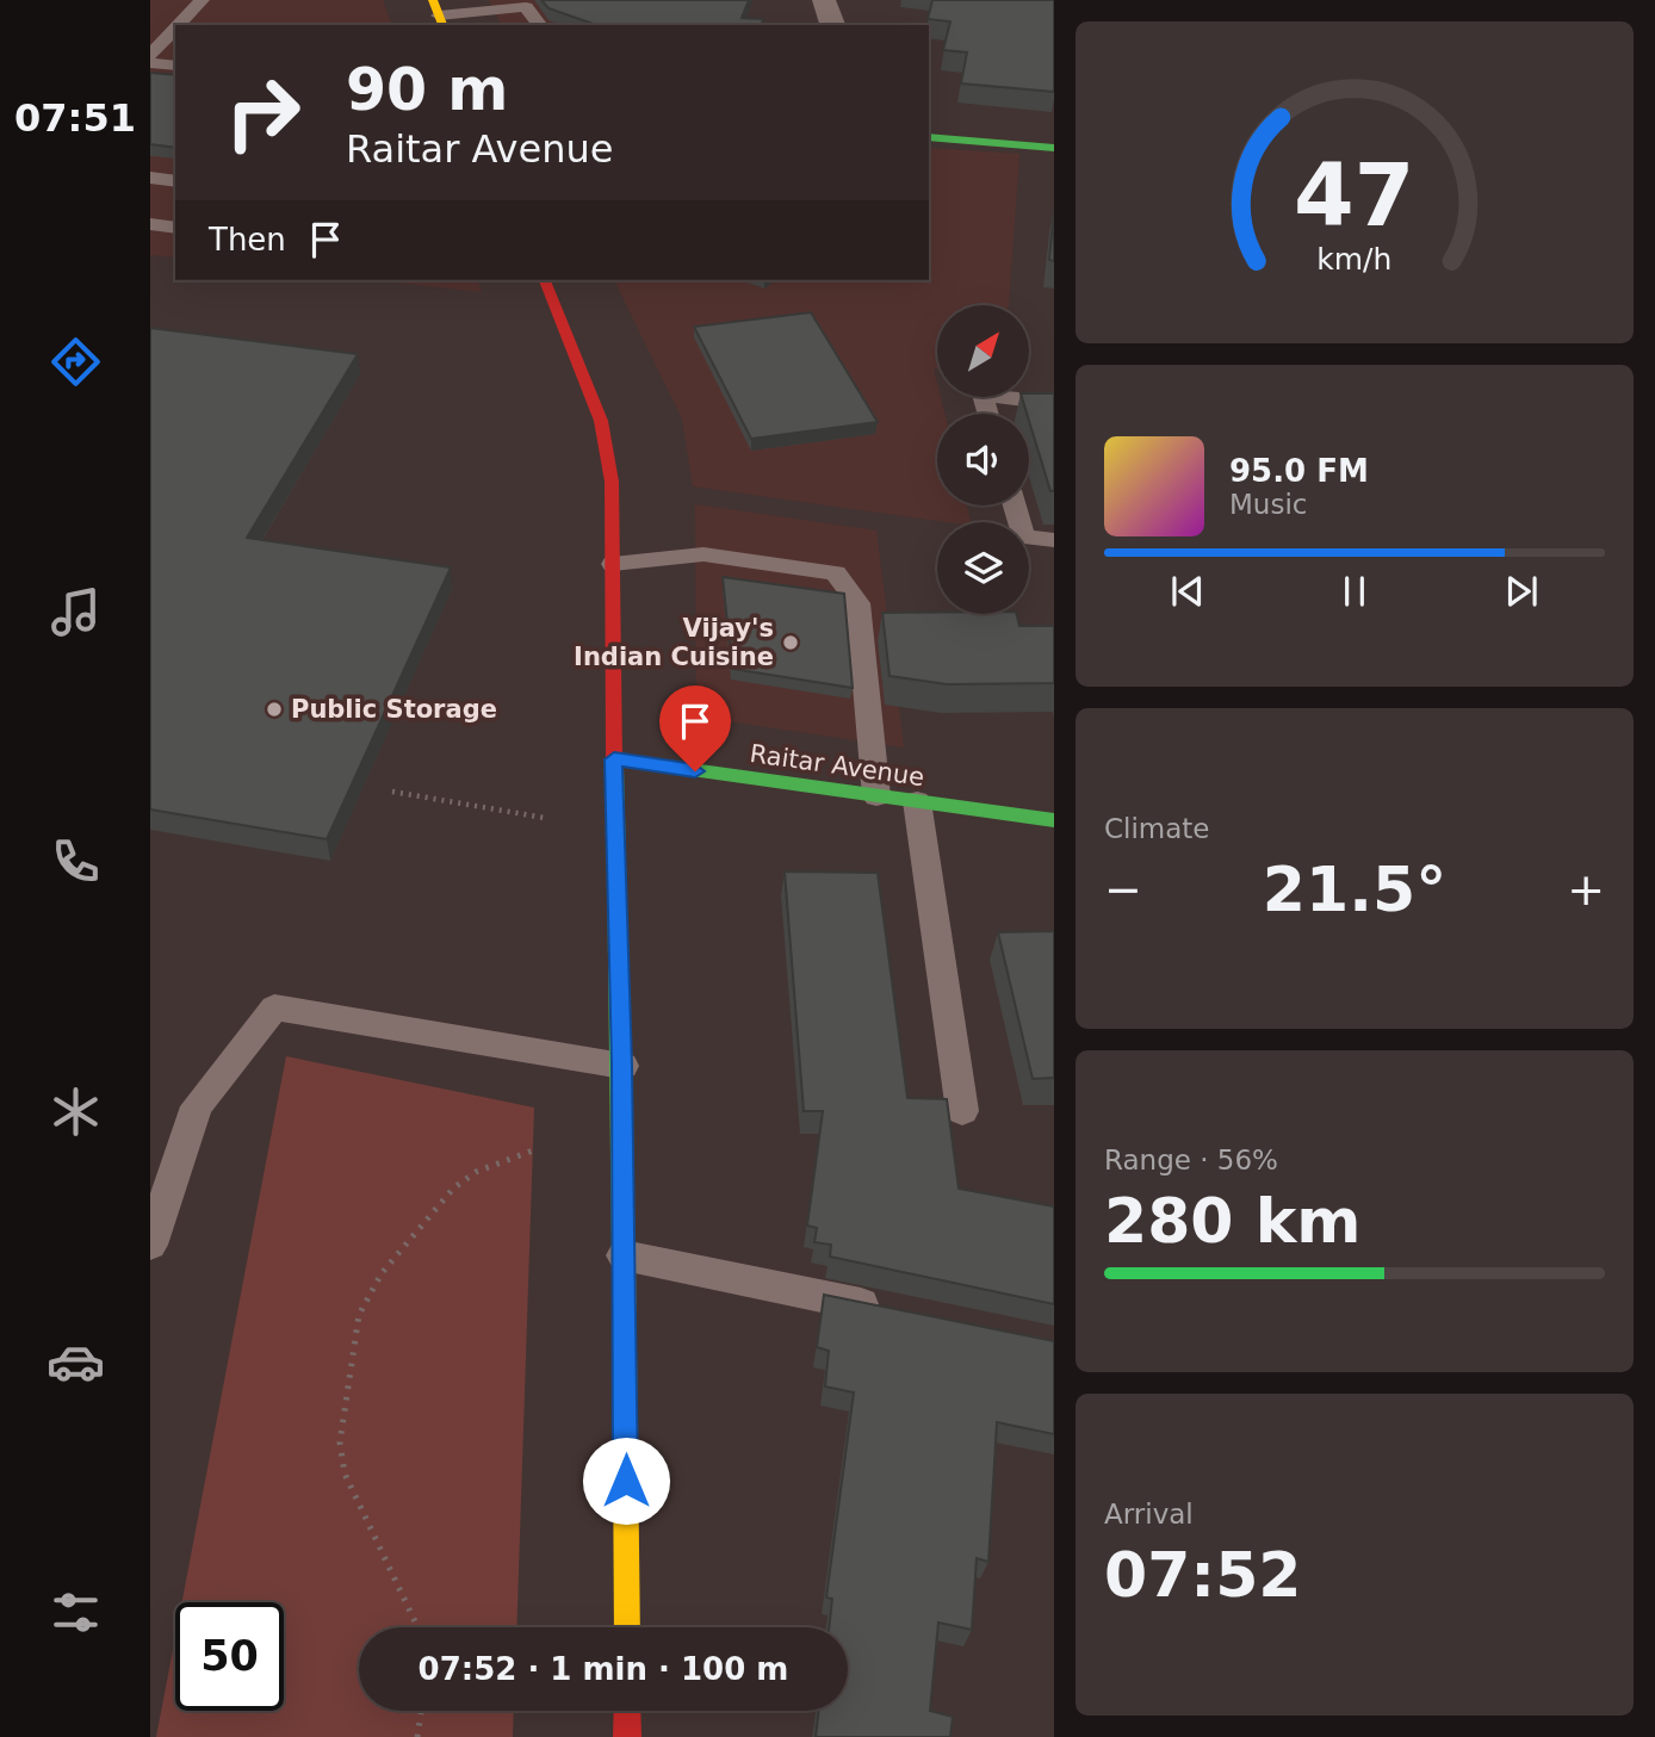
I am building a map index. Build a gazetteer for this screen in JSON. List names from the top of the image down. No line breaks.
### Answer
{"streets":{"main road":["Raitar Avenue"]},"places":["Vijay's Indian Cuisine","Public Storage"],"north":"top right","page":{"tabs":"07:51","turn":["90 m","Raitar Avenue"],"then":"Then","song":["95.0 FM","Music"],"tile":["Climate",["Range · 56%","280 km"],["Arrival","07:52"]],"heat":["−","21.5°","+"],"limit":"50","trip":"07:52 · 1 min · 100 m","gauge":["47","km/h"]}}
